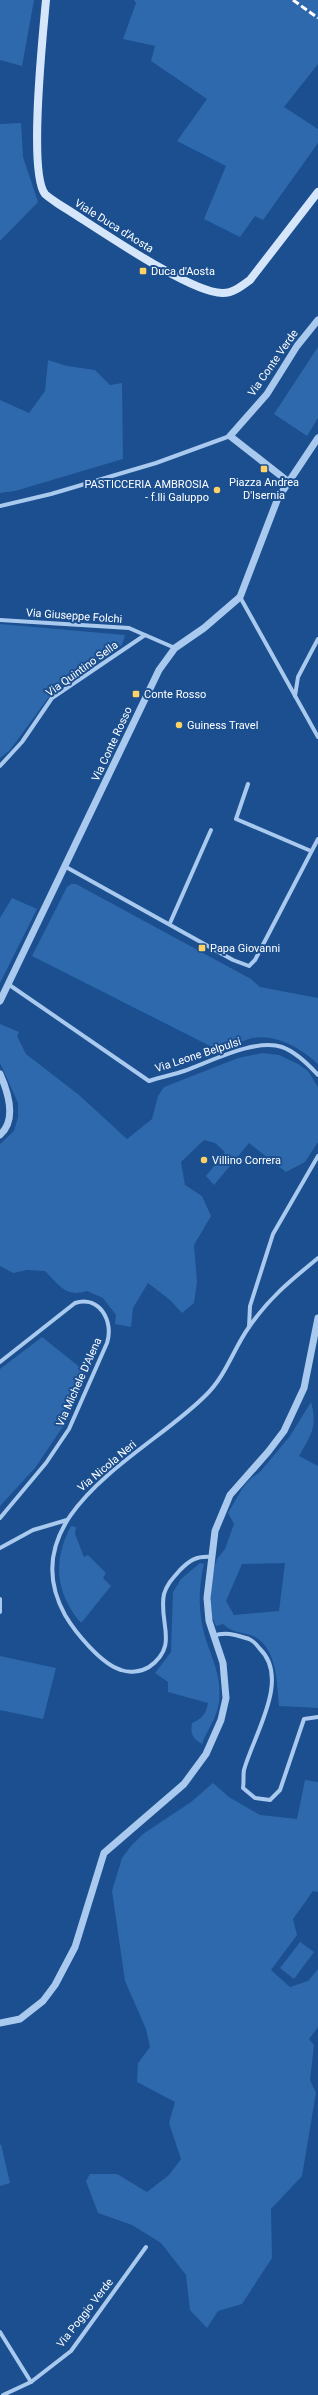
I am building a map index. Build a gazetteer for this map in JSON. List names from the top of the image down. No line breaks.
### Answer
{"streets":{"main road":["Viale Duca d'Aosta"],"street":["Via Conte Verde","Via Giuseppe Folchi","Via Quintino Sella","Via Conte Rosso","Via Leone Belpulsi","Via Michele D'Alena","Via Nicola Neri","Via Poggio Verde"]},"crossings":[["Via Giuseppe Folchi","Via Quintino Sella"],["Via Conte Rosso","Via Leone Belpulsi"]],"places":{"transit":["Duca d'Aosta","Piazza Andrea D'Isernia","Conte Rosso","Papa Giovanni"],"other":["PASTICCERIA AMBROSIA - f.lli Galuppo","Guiness Travel","Villino Correra"]}}
